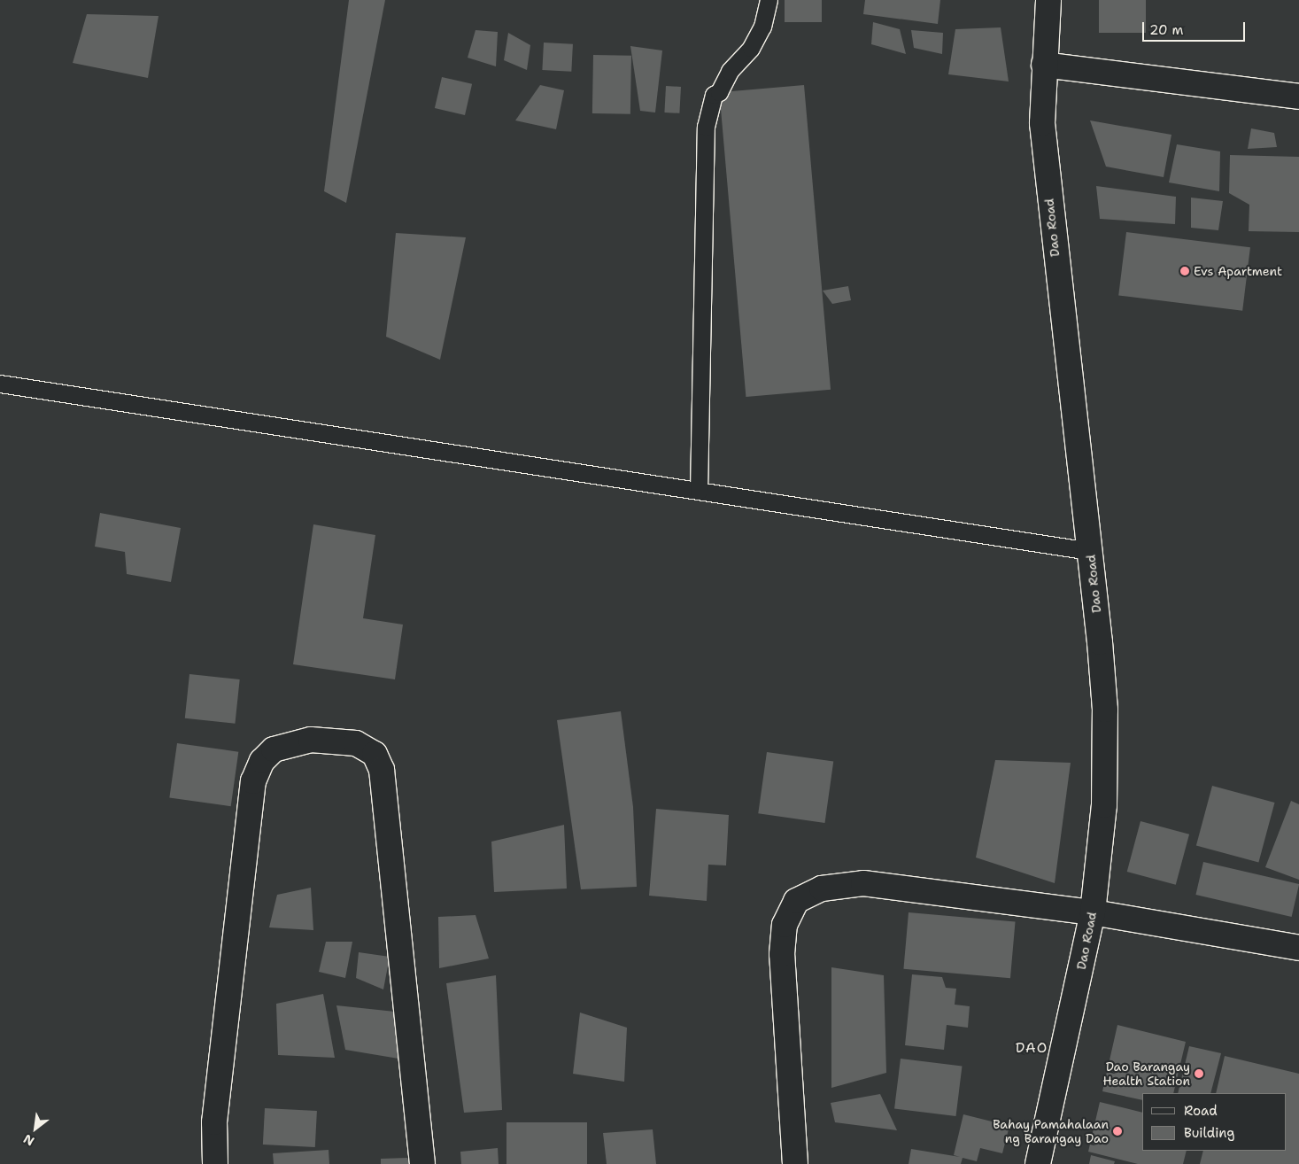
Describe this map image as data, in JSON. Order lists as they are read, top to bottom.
{
  "streets": {
    "street": ["Dao Road"]
  },
  "districts": ["DAO"],
  "places": ["Evs Apartment", "Dao Barangay Health Station", "Bahay Pamahalaan ng Barangay Dao"],
  "legend": ["Road", "Building"],
  "scale_bar": "20 m",
  "north": "bottom left"
}
